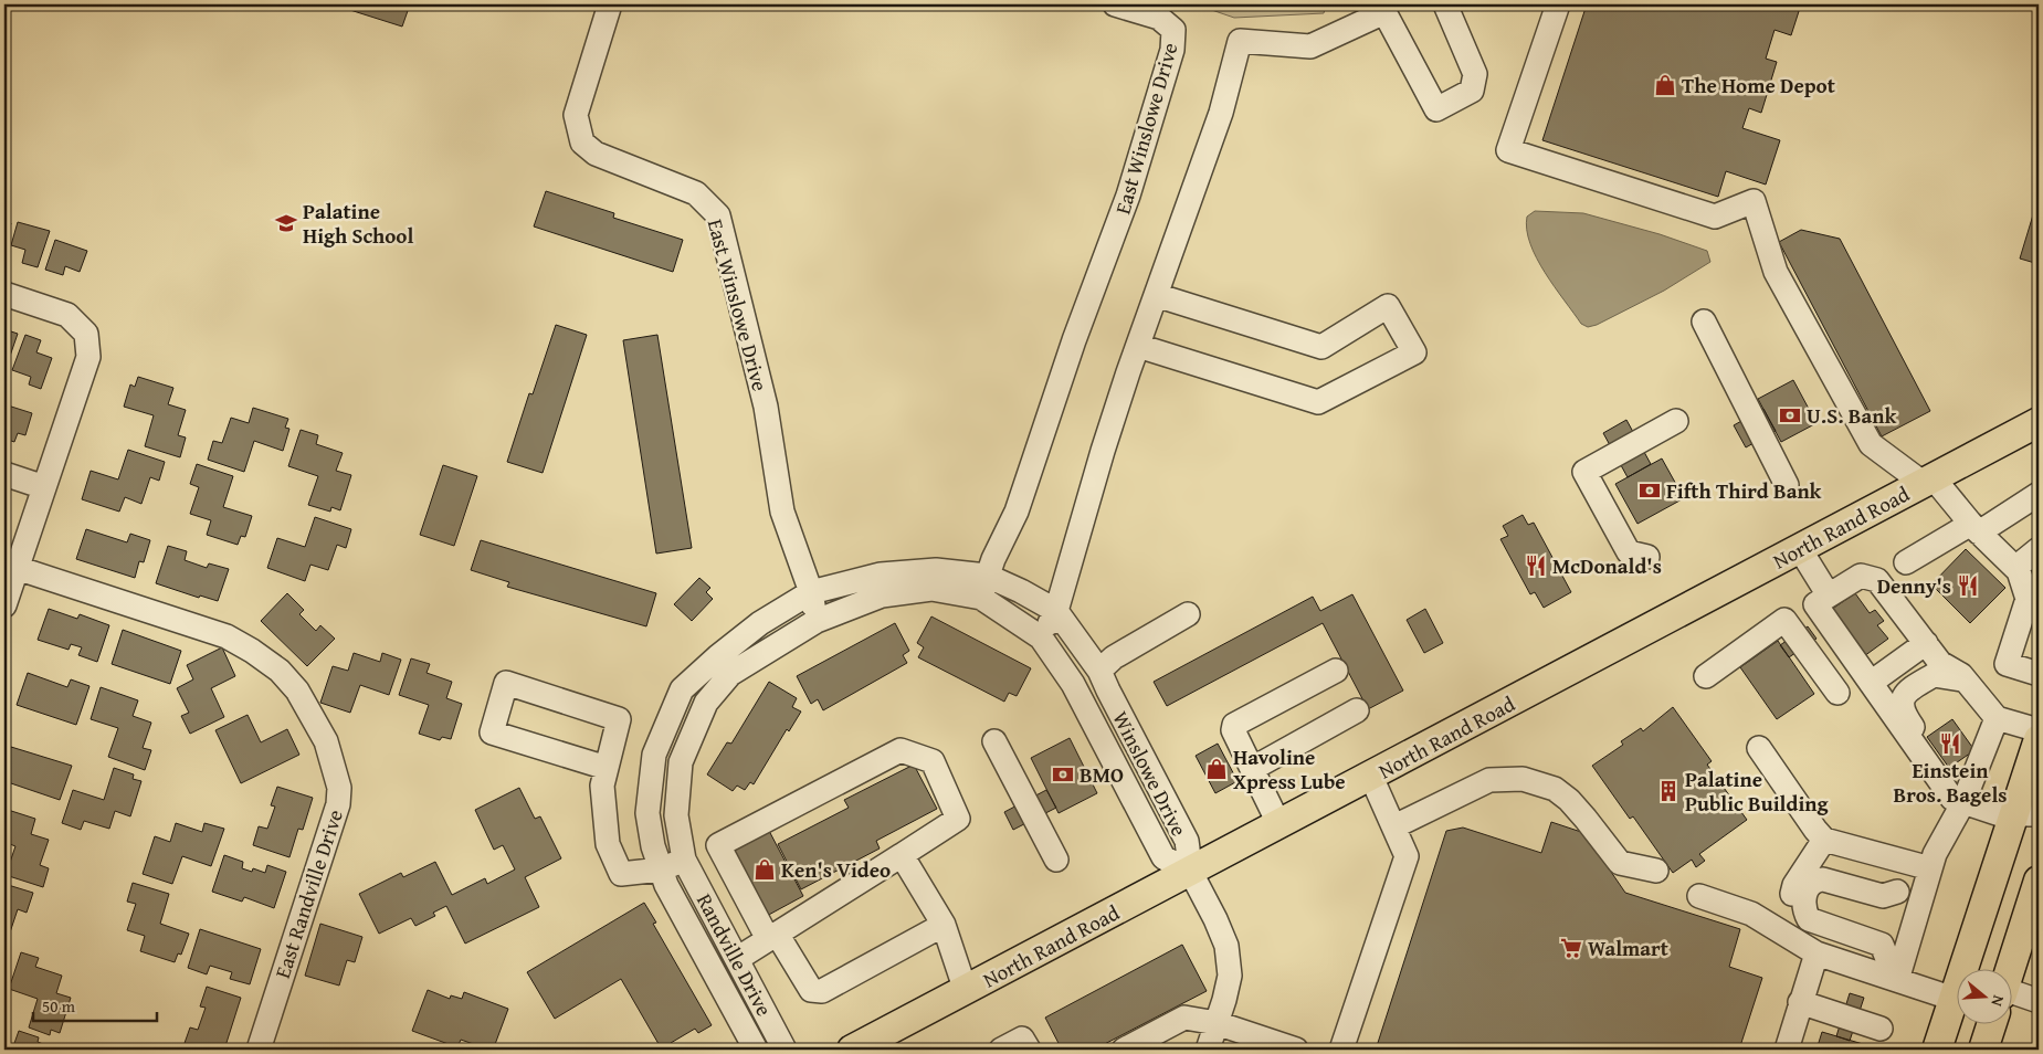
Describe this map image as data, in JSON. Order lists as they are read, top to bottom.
{
  "streets": {
    "main road": ["North Rand Road"],
    "street": [
      "East Winslowe Drive",
      "Winslowe Drive",
      "East Randville Drive",
      "Randville Drive"
    ]
  },
  "crossings": [
    ["East Winslowe Drive", "Winslowe Drive"],
    ["North Rand Road", "Winslowe Drive"],
    ["Winslowe Drive", "Randville Drive"]
  ],
  "places": {
    "shop": ["The Home Depot", "Havoline Xpress Lube", "Ken's Video"],
    "school or university": ["Palatine High School"],
    "bank": ["U.S. Bank", "Fifth Third Bank", "BMO"],
    "restaurant": ["McDonald's", "Denny's", "Einstein Bros. Bagels"],
    "building": ["Palatine Public Building"],
    "supermarket": ["Walmart"]
  },
  "scale_bar": "50 m",
  "north": "right"
}
